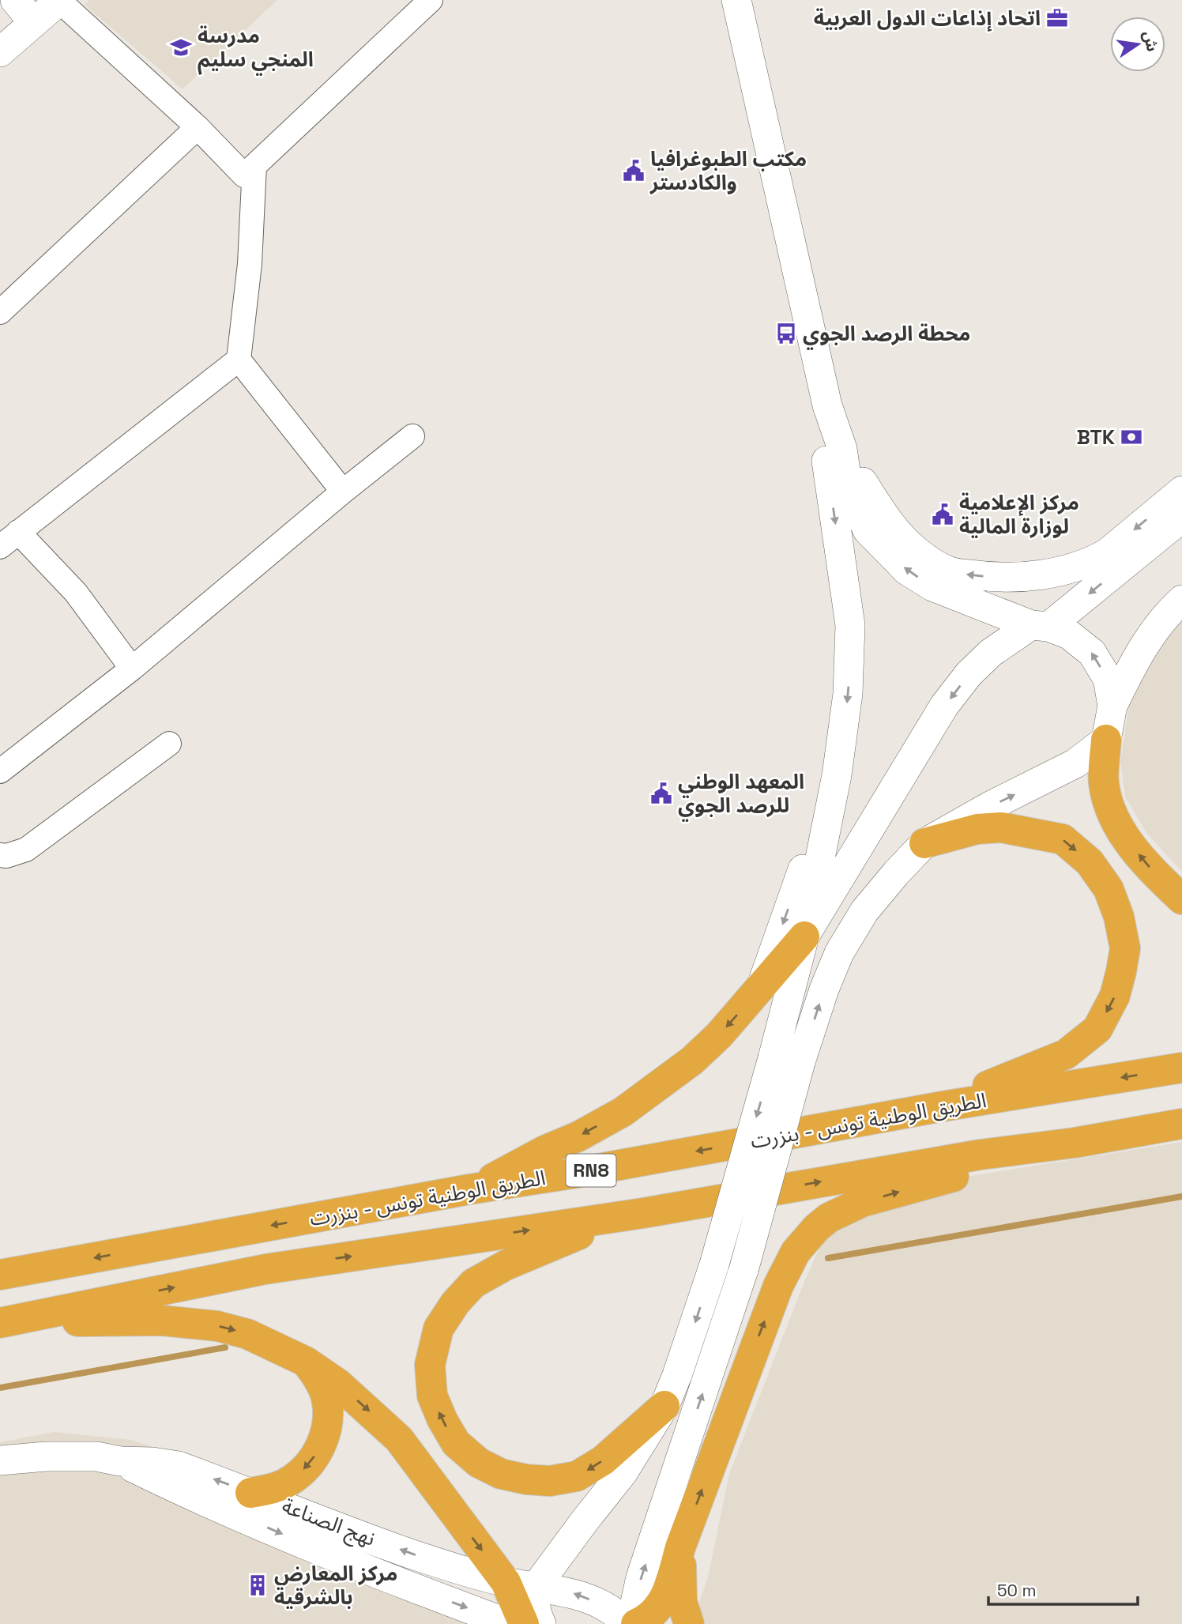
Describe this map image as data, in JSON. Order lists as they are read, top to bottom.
{
  "streets": {
    "highway": ["الطريق الوطنية تونس - بنزرت", "RN8"],
    "street": ["نهج الصناعة"]
  },
  "places": {
    "office": ["اتحاد إذاعات الدول العربية"],
    "school or university": ["مدرسة المنجي سليم"],
    "public building": ["مكتب الطبوغرافيا والكادستر", "مركز الإعلامية لوزارة المالية", "المعهد الوطني للرصد الجوي"],
    "bus stop": ["محطة الرصد الجوي"],
    "bank": ["BTK"],
    "building": ["مركز المعارض بالشرقية"]
  },
  "scale_bar": "50 m",
  "north": "right"
}
